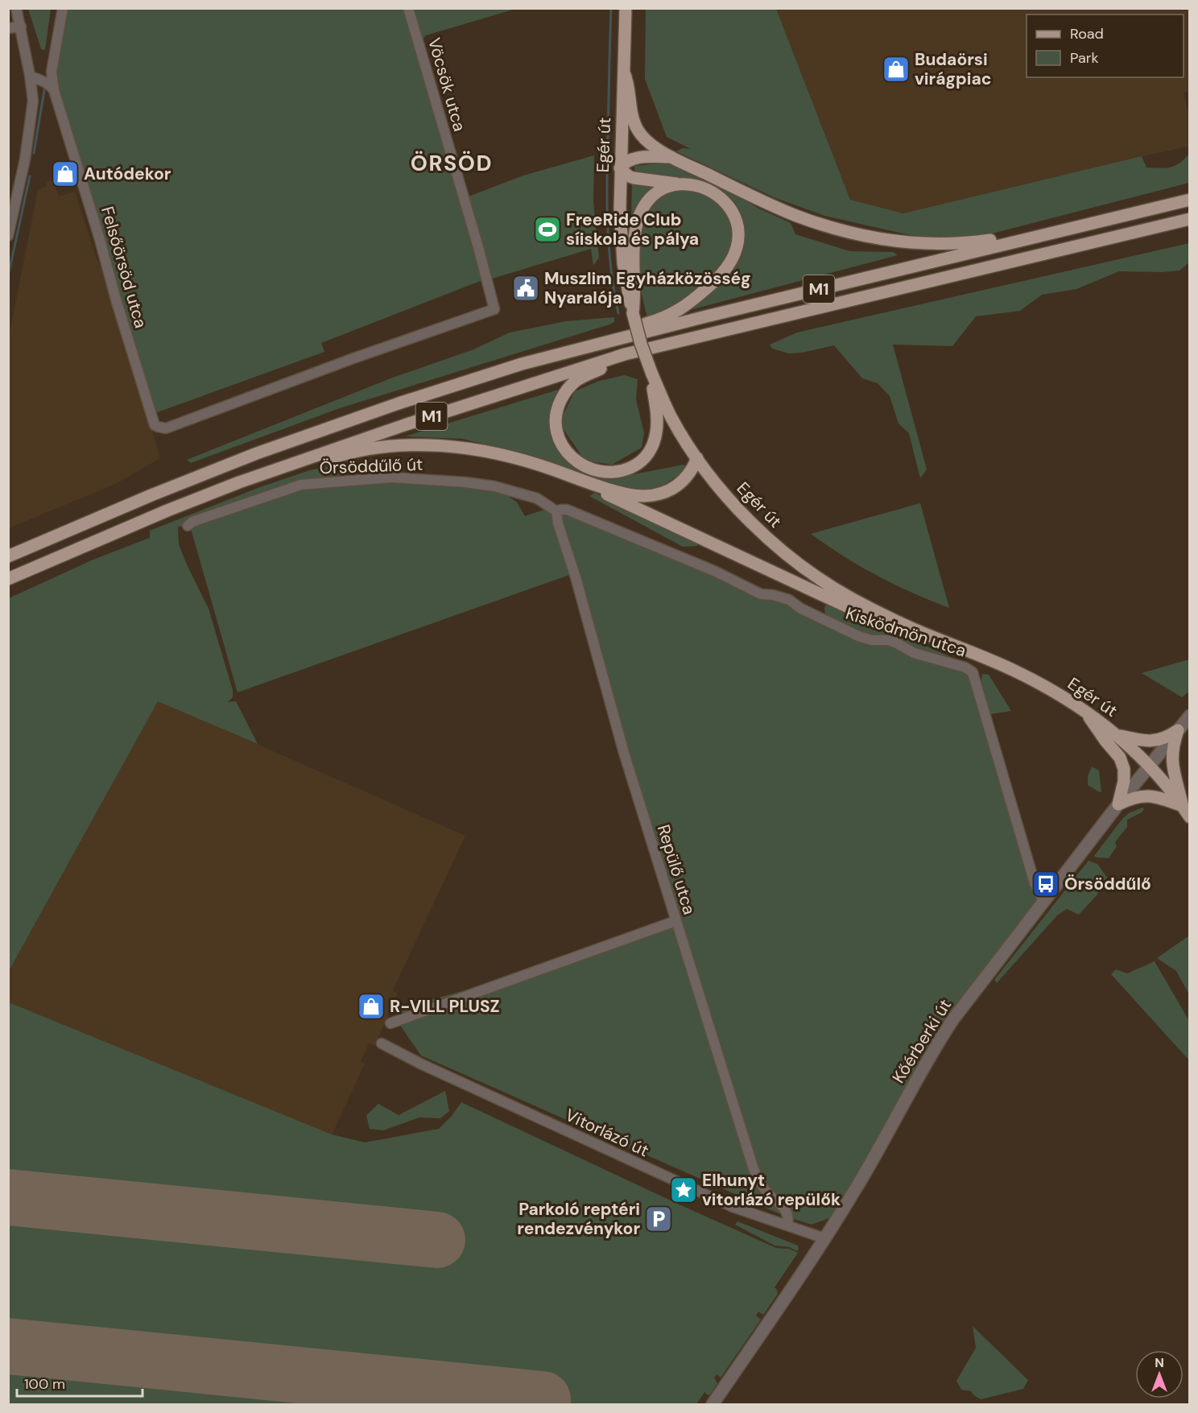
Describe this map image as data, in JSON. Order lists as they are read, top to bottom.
{
  "streets": {
    "main road": ["Egér út", "M1"],
    "street": [
      "Vöcsök utca",
      "Felsőörsöd utca",
      "Örsöddűlő út",
      "Kisködmön utca",
      "Repülő utca",
      "Kőérberki út",
      "Vitorlázó út"
    ]
  },
  "crossings": [
    ["Vöcsök utca", "Felsőörsöd utca"],
    ["Egér út", "Kőérberki út"],
    ["Örsöddűlő út", "Kisködmön utca"],
    ["Örsöddűlő út", "Repülő utca"],
    ["Kisködmön utca", "Repülő utca"],
    ["Kisködmön utca", "Kőérberki út"],
    ["Repülő utca", "Vitorlázó út"],
    ["Kőérberki út", "Vitorlázó út"]
  ],
  "districts": ["ÖRSÖD"],
  "places": {
    "shop": ["Budaörsi virágpiac", "Autódekor", "R-VILL PLUSZ"],
    "sports": ["FreeRide Club síiskola és pálya"],
    "public building": ["Muszlim Egyházközösség Nyaralója"],
    "bus stop": ["Örsöddűlő"],
    "place": ["Elhunyt vitorlázó repülők"],
    "parking": ["Parkoló reptéri rendezvénykor"]
  },
  "legend": ["Road", "Park"],
  "scale_bar": "100 m",
  "north": "top"
}
